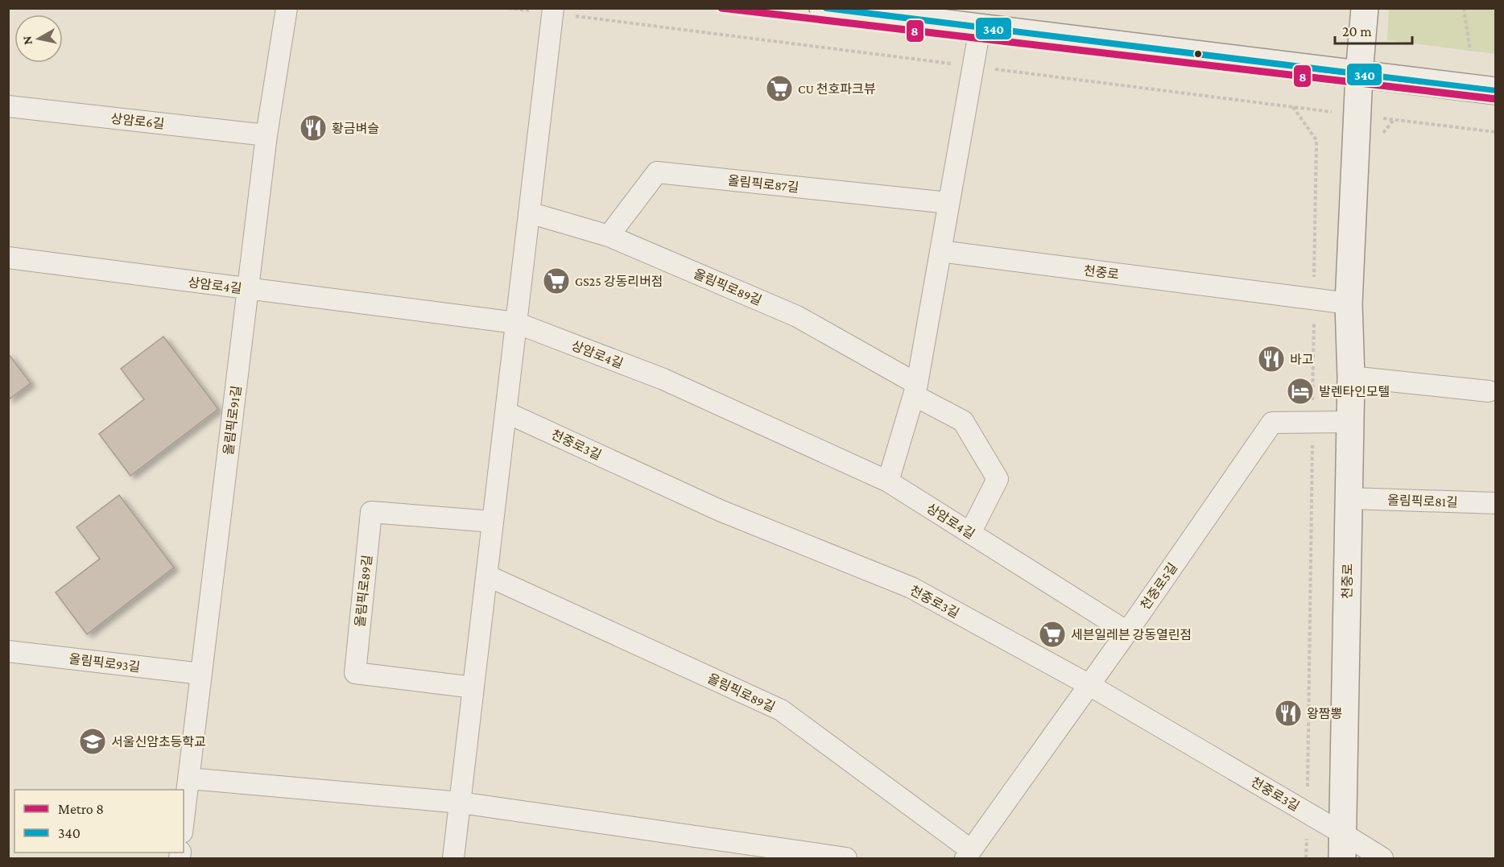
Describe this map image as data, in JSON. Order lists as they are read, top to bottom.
{
  "streets": {
    "street": [
      "상암로6길",
      "올림픽로87길",
      "천중로",
      "상암로4길",
      "올림픽로89길",
      "올림픽로91길",
      "천중로3길",
      "올림픽로81길",
      "천중로5길",
      "올림픽로93길"
    ]
  },
  "crossings": [
    ["상암로6길", "올림픽로91길"],
    ["올림픽로87길", "올림픽로89길"],
    ["천중로", "천중로3길"],
    ["천중로", "올림픽로81길"],
    ["천중로", "천중로5길"],
    ["상암로4길", "올림픽로91길"],
    ["상암로4길", "천중로5길"],
    ["올림픽로89길", "천중로5길"],
    ["올림픽로91길", "올림픽로93길"],
    ["천중로3길", "천중로5길"]
  ],
  "places": {
    "supermarket": ["CU 천호파크뷰", "GS25 강동리버점", "세븐일레븐 강동열린점"],
    "restaurant": ["황금벼슬", "바고", "왕짬뽕"],
    "hotel": ["발렌타인모텔"],
    "school or university": ["서울신암초등학교"]
  },
  "lines": ["metro line 8", "transit line 340"],
  "legend": ["Metro 8", "340"],
  "scale_bar": "20 m",
  "north": "left"
}
